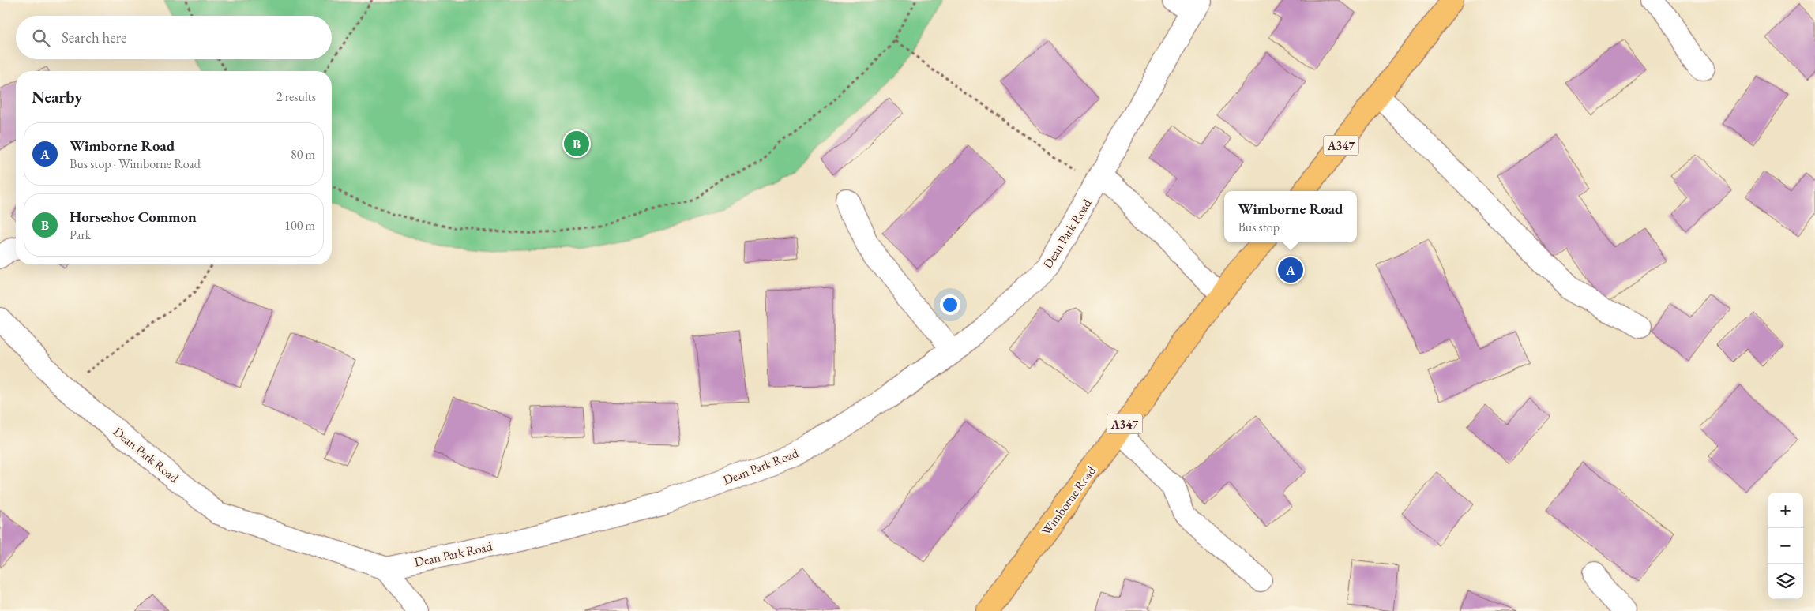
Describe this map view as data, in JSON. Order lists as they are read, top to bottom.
{
  "streets": {
    "main road": ["A347", "Wimborne Road"],
    "street": ["Dean Park Road"]
  },
  "page": {
    "search": "Search here",
    "heading": ["Nearby", "2 results"],
    "list": [
      {
        "mark": "A",
        "name": "Wimborne Road",
        "note": "Bus stop · Wimborne Road",
        "value": "80 m"
      },
      {
        "mark": "B",
        "name": "Horseshoe Common",
        "note": "Park",
        "value": "100 m"
      }
    ],
    "pins": ["B", "A"],
    "popup": ["Wimborne Road", "Bus stop"],
    "map_buttons": ["+", "−"]
  }
}
